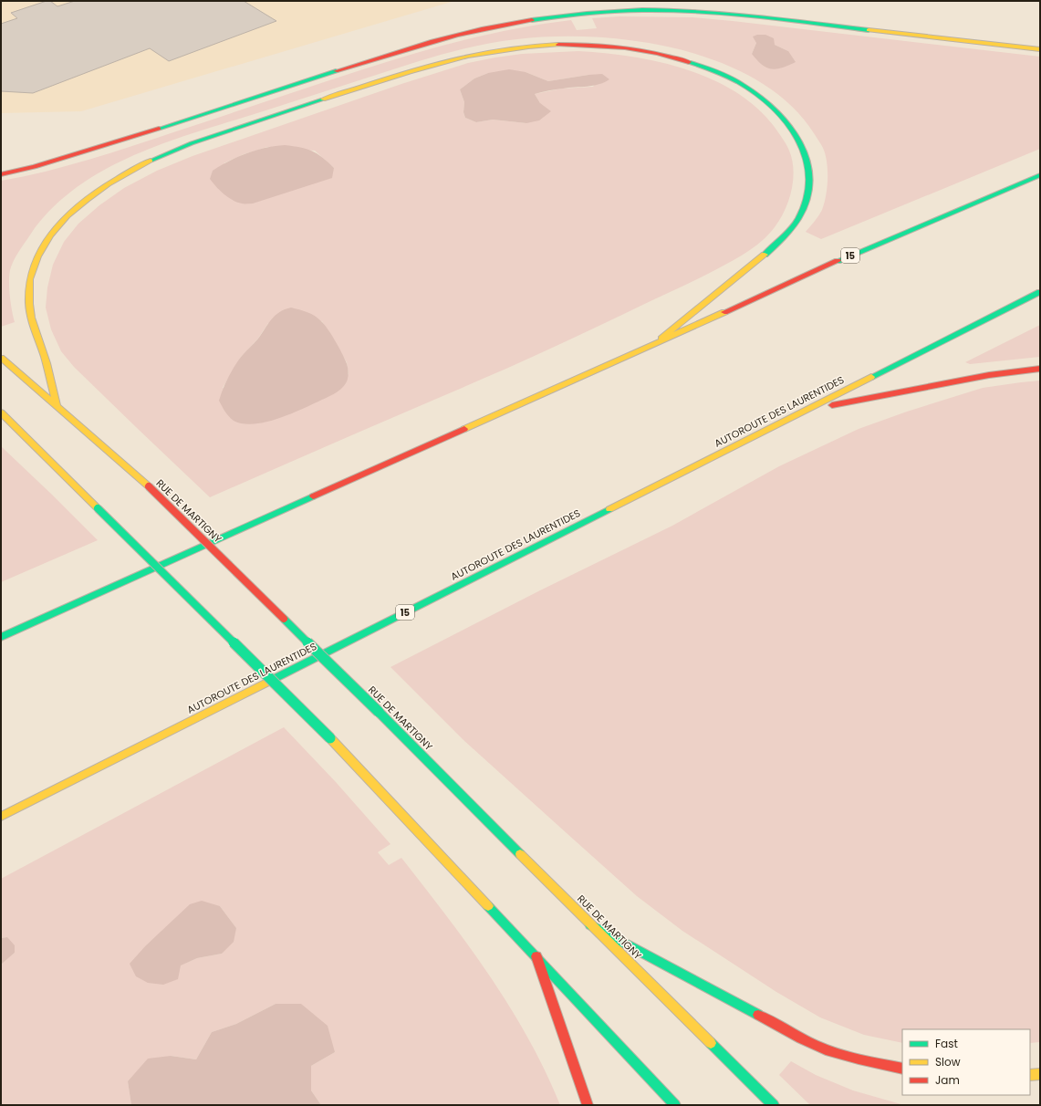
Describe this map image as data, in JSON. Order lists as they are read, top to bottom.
{
  "streets": {
    "main road": ["15", "AUTOROUTE DES LAURENTIDES", "RUE DE MARTIGNY"]
  },
  "legend": ["Fast", "Slow", "Jam"]
}
